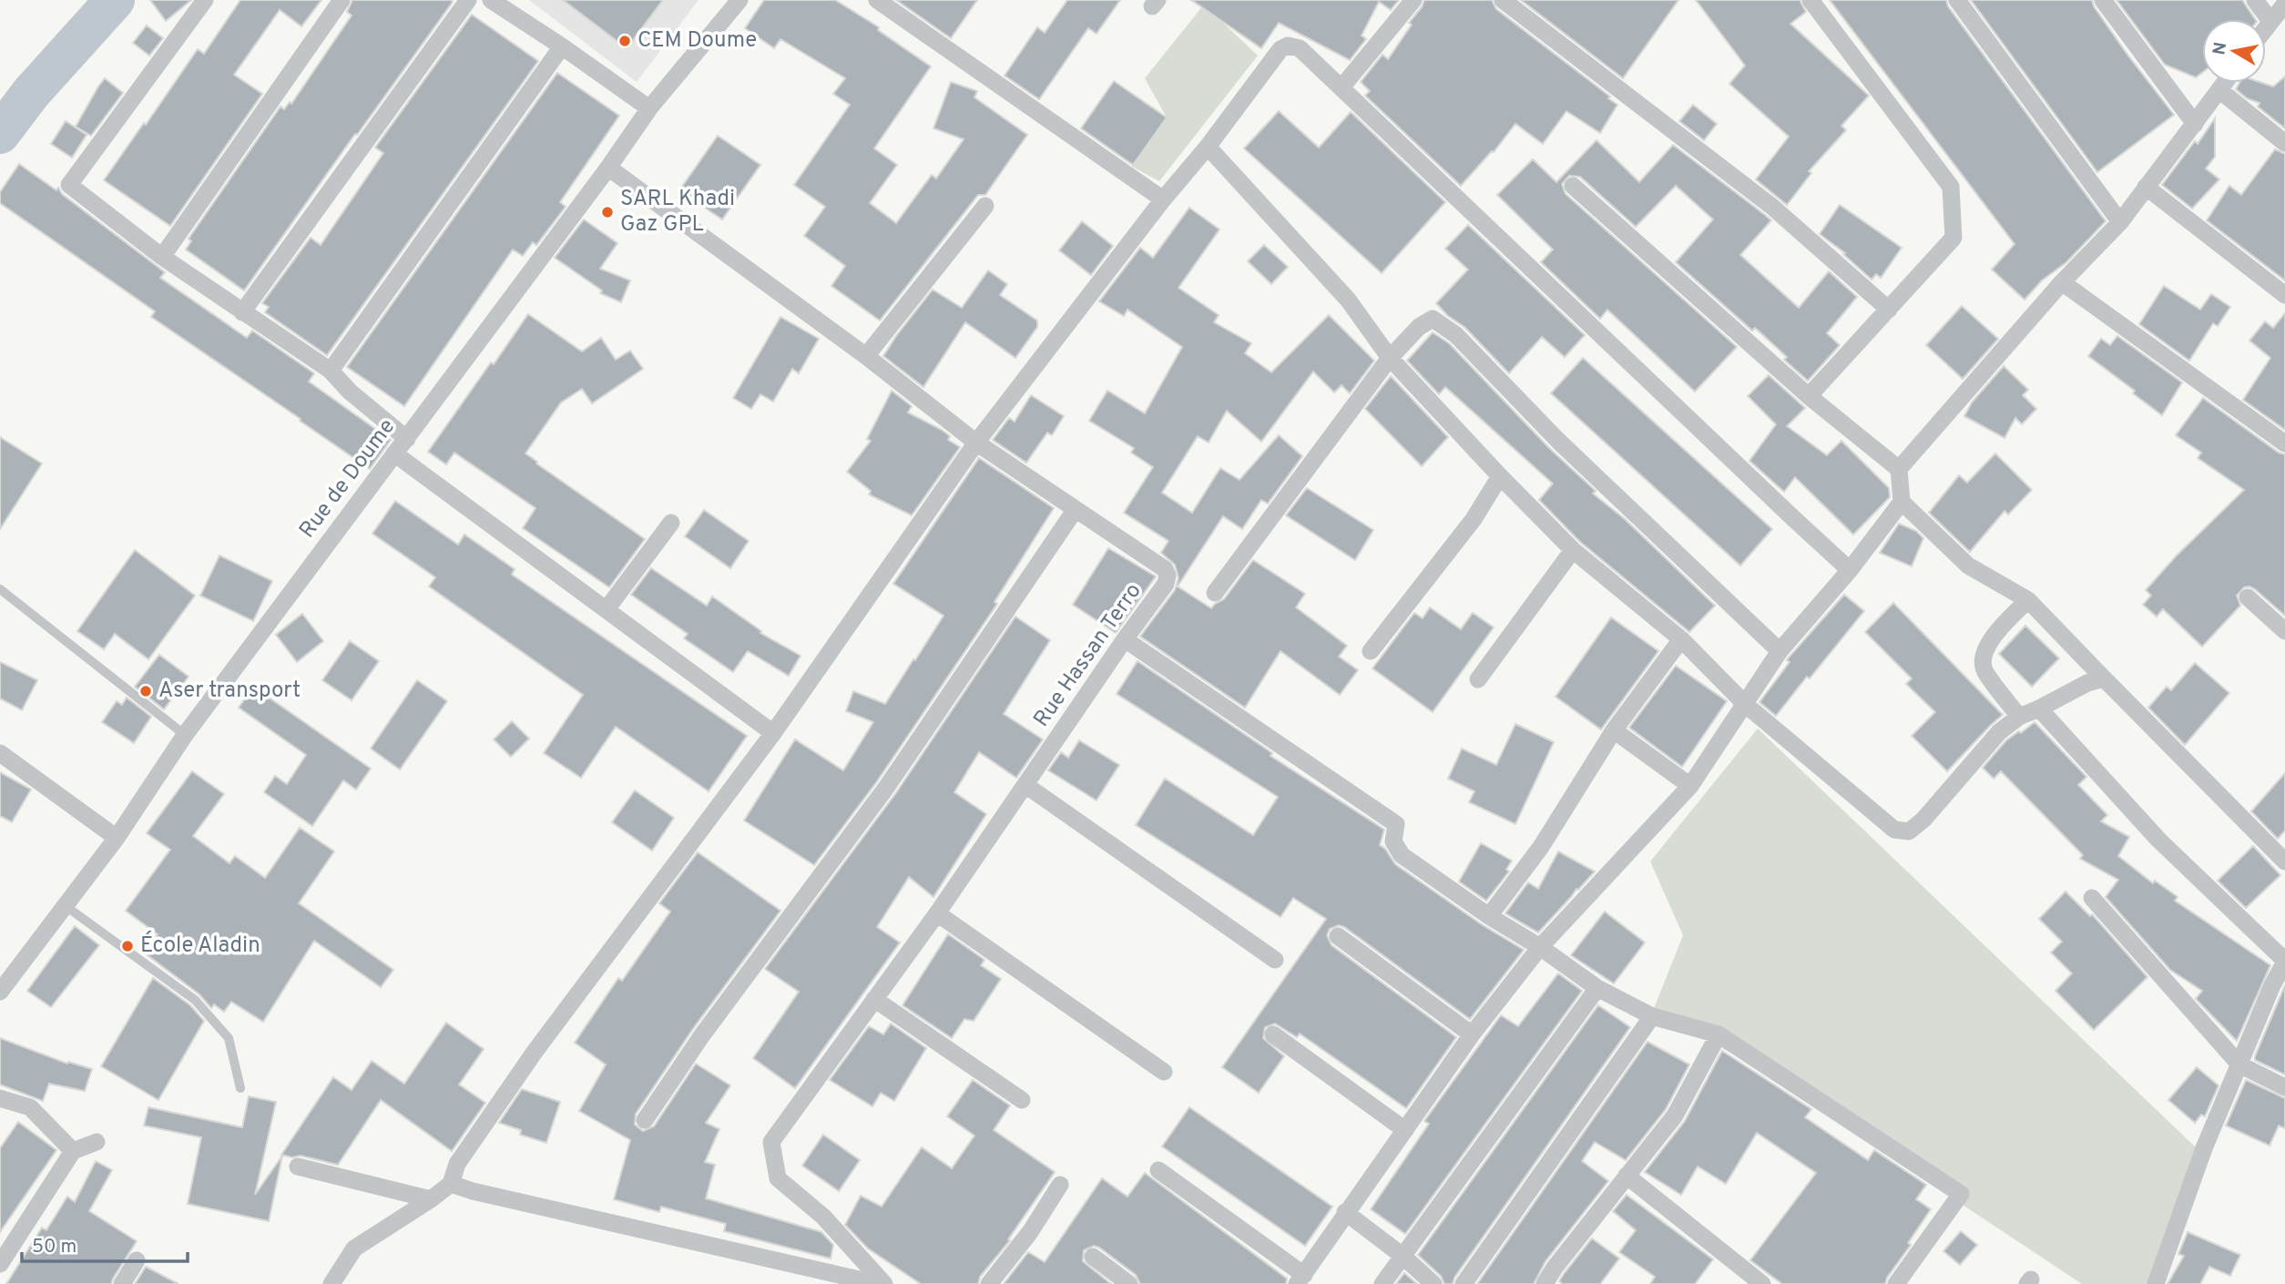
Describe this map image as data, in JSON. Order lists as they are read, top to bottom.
{
  "streets": {
    "street": ["Rue de Doume", "Rue Hassan Terro"]
  },
  "crossings": [
    ["Rue de Doume", "Rue Hassan Terro"]
  ],
  "places": [
    "CEM Doume",
    "SARL Khadi Gaz GPL",
    "Aser transport",
    "École Aladin"
  ],
  "scale_bar": "50 m",
  "north": "left"
}
